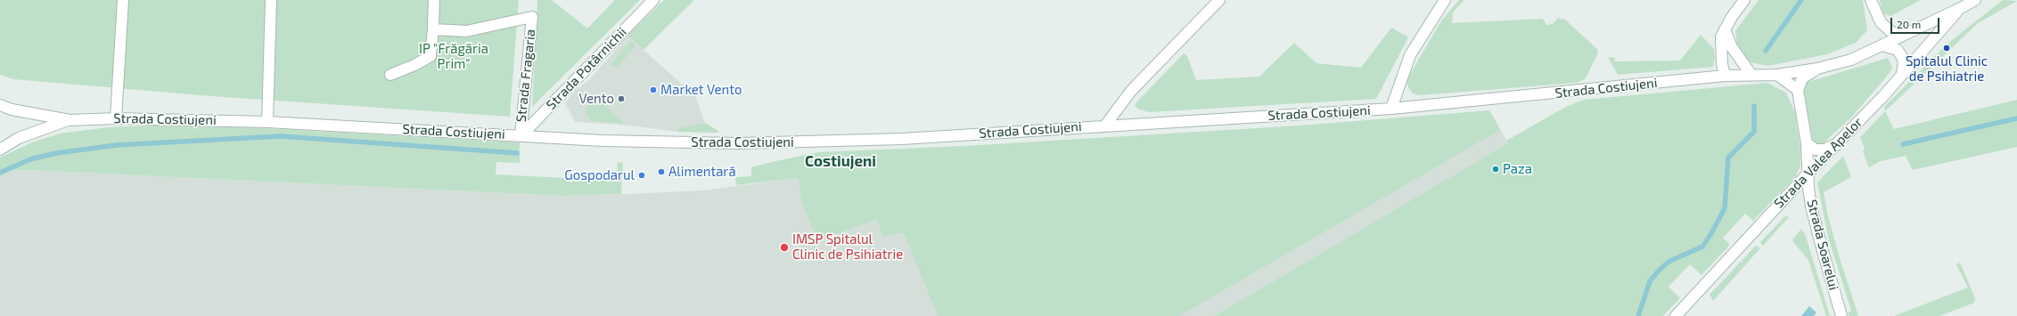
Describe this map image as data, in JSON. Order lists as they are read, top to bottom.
{
  "streets": {
    "street": [
      "Strada Potârnichii",
      "Strada Fragaria",
      "Strada Costiujeni",
      "Strada Valea Apelor",
      "Strada Soarelui"
    ]
  },
  "crossings": [
    ["Strada Potârnichii", "Strada Fragaria"],
    ["Strada Potârnichii", "Strada Costiujeni"],
    ["Strada Fragaria", "Strada Costiujeni"],
    ["Strada Costiujeni", "Strada Valea Apelor"],
    ["Strada Valea Apelor", "Strada Soarelui"]
  ],
  "districts": ["Costiujeni"],
  "parks": ["IP \"Frăgăria Prim\""],
  "places": [
    "Spitalul Clinic de Psihiatrie",
    "Market Vento",
    "Vento",
    "Paza",
    "Alimentară",
    "Gospodarul",
    "IMSP Spitalul Clinic de Psihiatrie"
  ],
  "scale_bar": "20 m"
}
